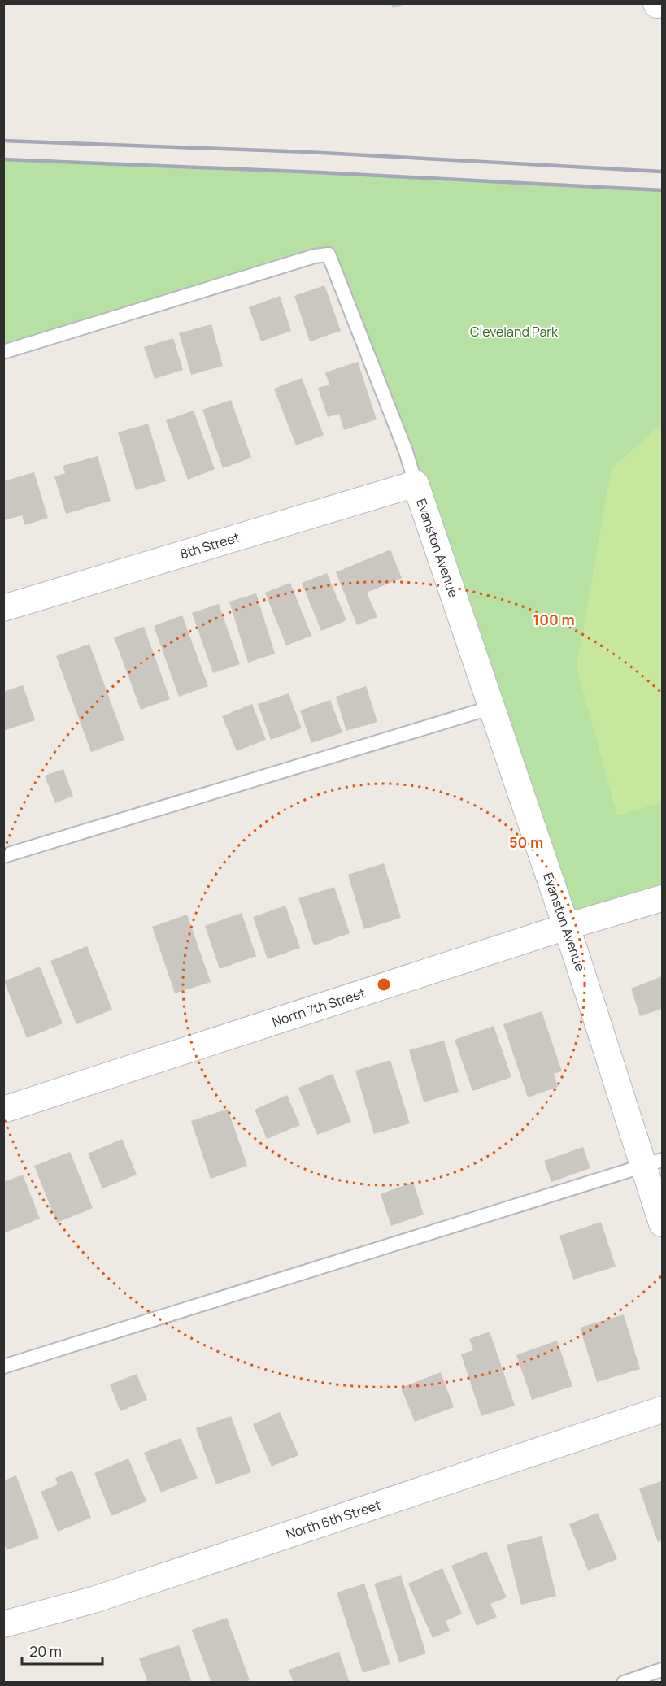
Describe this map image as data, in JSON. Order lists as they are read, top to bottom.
{
  "streets": {
    "street": [
      "8th Street",
      "Evanston Avenue",
      "North 7th Street",
      "North 6th Street"
    ]
  },
  "crossings": [
    ["8th Street", "Evanston Avenue"],
    ["Evanston Avenue", "North 7th Street"]
  ],
  "parks": ["Cleveland Park"],
  "scale_bar": "20 m",
  "rings": ["100 m", "50 m"]
}
